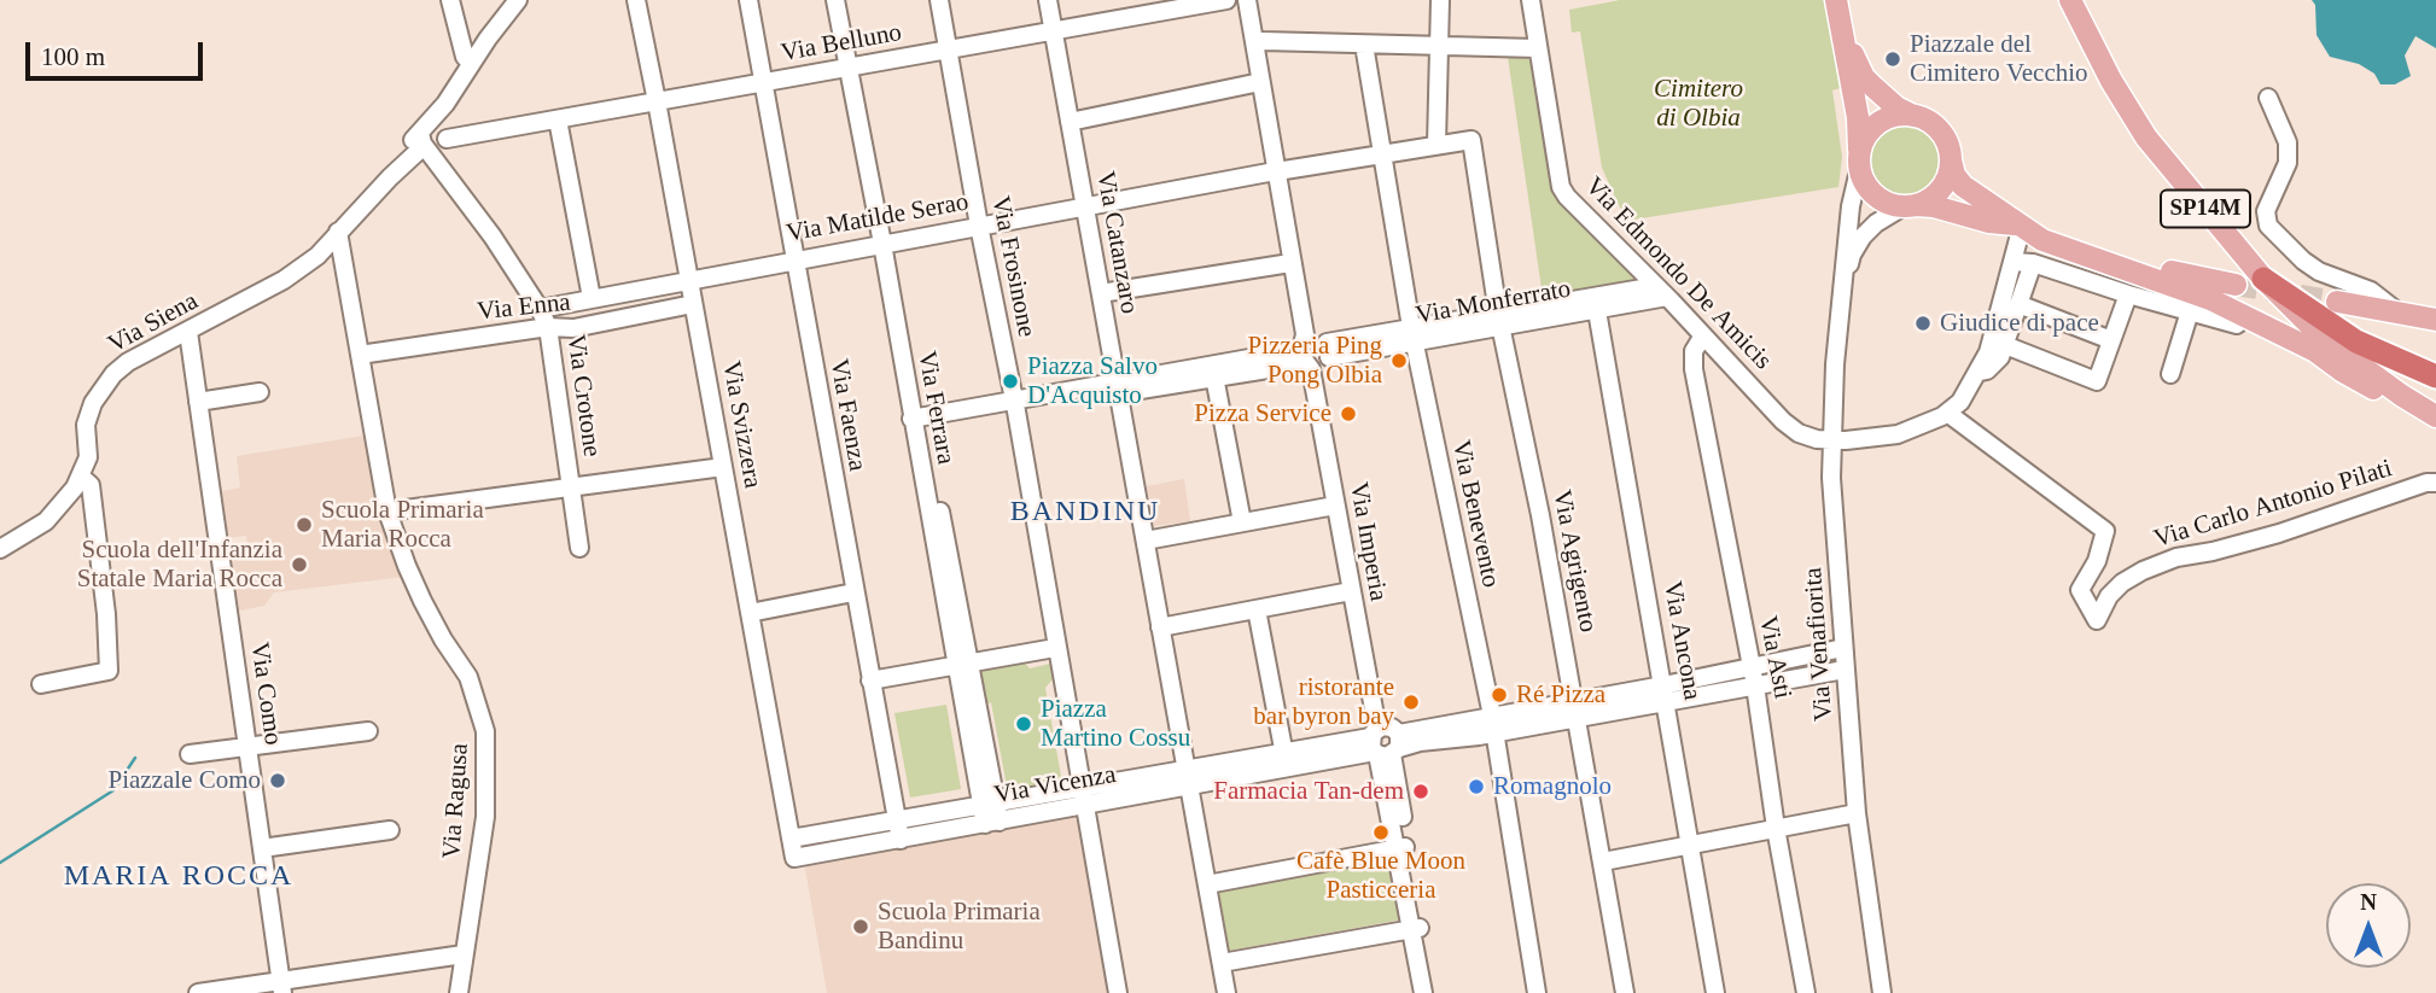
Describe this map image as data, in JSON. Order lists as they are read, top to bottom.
{
  "streets": {
    "main road": ["SP14M"],
    "street": [
      "Via Belluno",
      "Via Matilde Serao",
      "Via Catanzaro",
      "Via Frosinone",
      "Via Edmondo De Amicis",
      "Via Monferrato",
      "Via Enna",
      "Via Siena",
      "Via Crotone",
      "Via Ferrara",
      "Via Faenza",
      "Via Svizzera",
      "Via Carlo Antonio Pilati",
      "Via Benevento",
      "Via Imperia",
      "Via Agrigento",
      "Via Ancona",
      "Via Venafiorita",
      "Via Asti",
      "Via Como",
      "Via Vicenza",
      "Via Ragusa"
    ]
  },
  "crossings": [
    ["Via Belluno", "Via Catanzaro"],
    ["Via Belluno", "Via Frosinone"],
    ["Via Belluno", "Via Siena"],
    ["Via Belluno", "Via Crotone"],
    ["Via Belluno", "Via Ferrara"],
    ["Via Belluno", "Via Faenza"],
    ["Via Belluno", "Via Svizzera"],
    ["Via Matilde Serao", "Via Catanzaro"],
    ["Via Matilde Serao", "Via Frosinone"],
    ["Via Matilde Serao", "Via Enna"],
    ["Via Matilde Serao", "Via Ferrara"],
    ["Via Matilde Serao", "Via Faenza"],
    ["Via Matilde Serao", "Via Svizzera"],
    ["Via Matilde Serao", "Via Benevento"],
    ["Via Matilde Serao", "Via Imperia"],
    ["Via Matilde Serao", "Via Agrigento"],
    ["Via Catanzaro", "Via Monferrato"],
    ["Via Catanzaro", "Via Vicenza"],
    ["Via Frosinone", "Via Monferrato"],
    ["Via Frosinone", "Via Vicenza"],
    ["Via Edmondo De Amicis", "Via Monferrato"],
    ["Via Edmondo De Amicis", "Via Venafiorita"],
    ["Via Edmondo De Amicis", "Via Asti"],
    ["Via Monferrato", "Via Ferrara"],
    ["Via Monferrato", "Via Benevento"],
    ["Via Monferrato", "Via Imperia"],
    ["Via Monferrato", "Via Agrigento"],
    ["Via Monferrato", "Via Ancona"],
    ["Via Enna", "Via Crotone"],
    ["Via Enna", "Via Svizzera"],
    ["Via Enna", "Via Ragusa"],
    ["Via Siena", "Via Crotone"],
    ["Via Siena", "Via Como"],
    ["Via Siena", "Via Ragusa"],
    ["Via Ferrara", "Via Vicenza"],
    ["Via Faenza", "Via Vicenza"],
    ["Via Svizzera", "Via Vicenza"],
    ["Via Benevento", "Via Vicenza"],
    ["Via Imperia", "Via Vicenza"],
    ["Via Agrigento", "Via Vicenza"],
    ["Via Ancona", "Via Vicenza"],
    ["Via Venafiorita", "Via Vicenza"],
    ["Via Asti", "Via Vicenza"]
  ],
  "districts": ["BANDINU", "MARIA ROCCA"],
  "parks": ["Cimitero di Olbia"],
  "places": [
    "Piazzale del Cimitero Vecchio",
    "Giudice di pace",
    "Pizzeria Ping Pong Olbia",
    "Piazza Salvo D'Acquisto",
    "Pizza Service",
    "Scuola Primaria Maria Rocca",
    "Scuola dell'Infanzia Statale Maria Rocca",
    "Ré Pizza",
    "ristorante bar byron bay",
    "Piazza Martino Cossu",
    "Piazzale Como",
    "Romagnolo",
    "Farmacia Tan-dem",
    "Cafè Blue Moon Pasticceria",
    "Scuola Primaria Bandinu"
  ],
  "scale_bar": "100 m",
  "north": "top"
}
